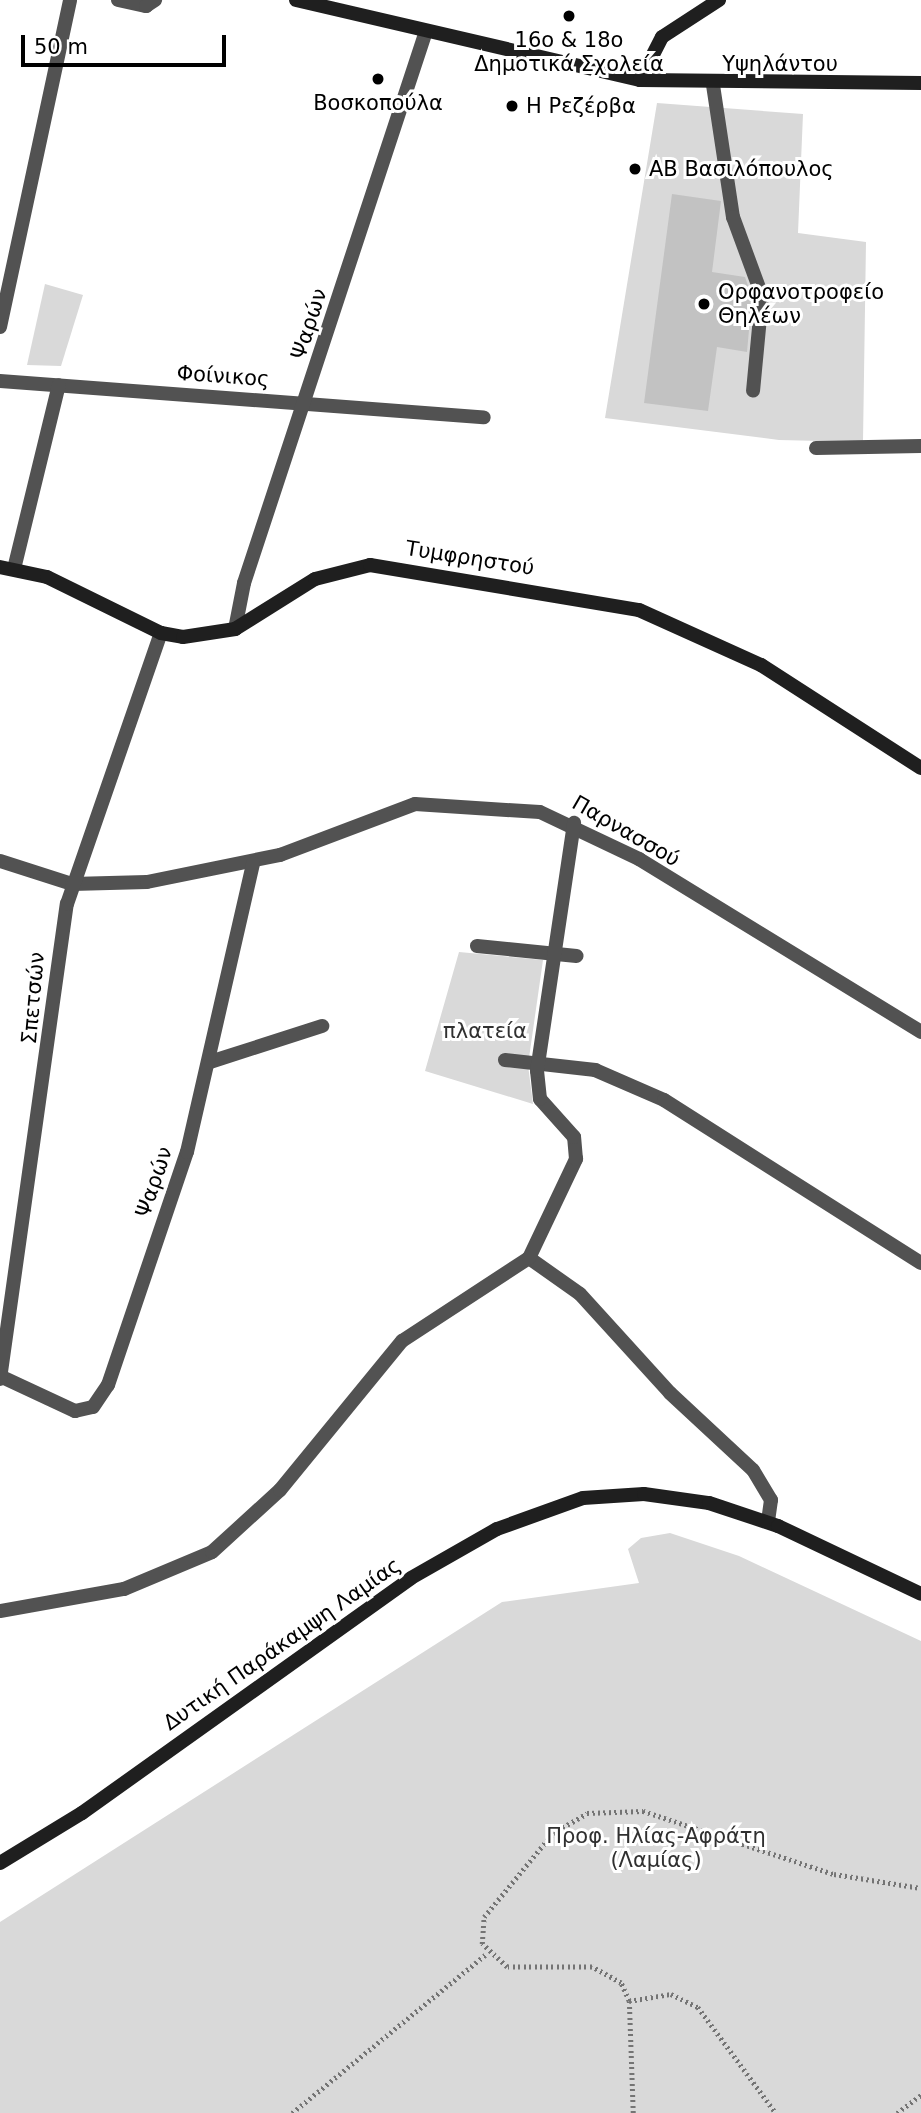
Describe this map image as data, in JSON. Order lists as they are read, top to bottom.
{
  "streets": {
    "main road": ["Υψηλάντου", "Τυμφρηστού", "Δυτική Παράκαμψη Λαμίας"],
    "street": [
      "Ψαρών",
      "Φοίνικος",
      "Παρνασσού",
      "Σπετσών"
    ]
  },
  "crossings": [
    ["Υψηλάντου", "Ψαρών"],
    ["Ψαρών", "Φοίνικος"],
    ["Ψαρών", "Τυμφρηστού"],
    ["Ψαρών", "Παρνασσού"],
    ["Ψαρών", "Σπετσών"],
    ["Τυμφρηστού", "Σπετσών"],
    ["Παρνασσού", "Σπετσών"]
  ],
  "parks": ["πλατεία", "Προφ. Ηλίας-Αφράτη (Λαμίας)"],
  "places": [
    "16ο & 18ο Δημοτικά Σχολεία",
    "Βοσκοπούλα",
    "Η Ρεζέρβα",
    "ΑΒ Βασιλόπουλος",
    "Ορφανοτροφείο Θηλέων"
  ],
  "scale_bar": "50 m"
}
